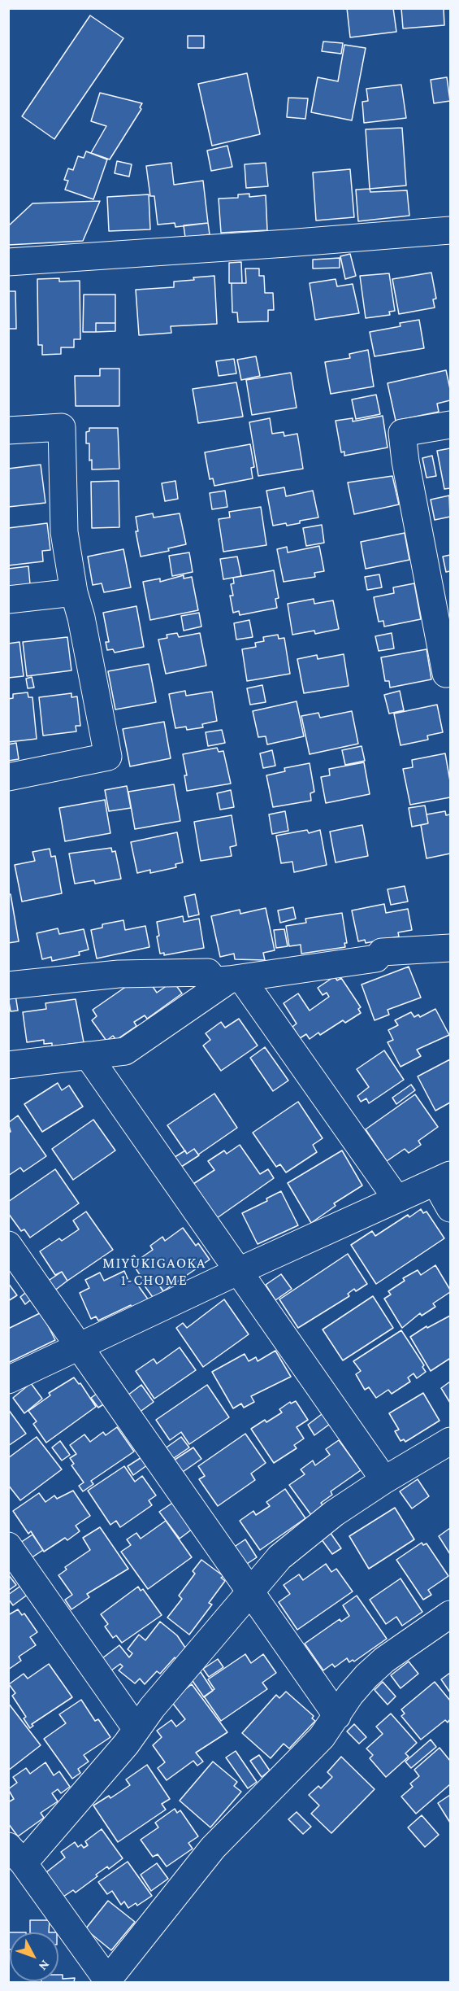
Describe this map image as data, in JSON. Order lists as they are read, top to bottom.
{
  "districts": ["MIYUKIGAOKA 1-CHOME"],
  "north": "bottom right"
}
